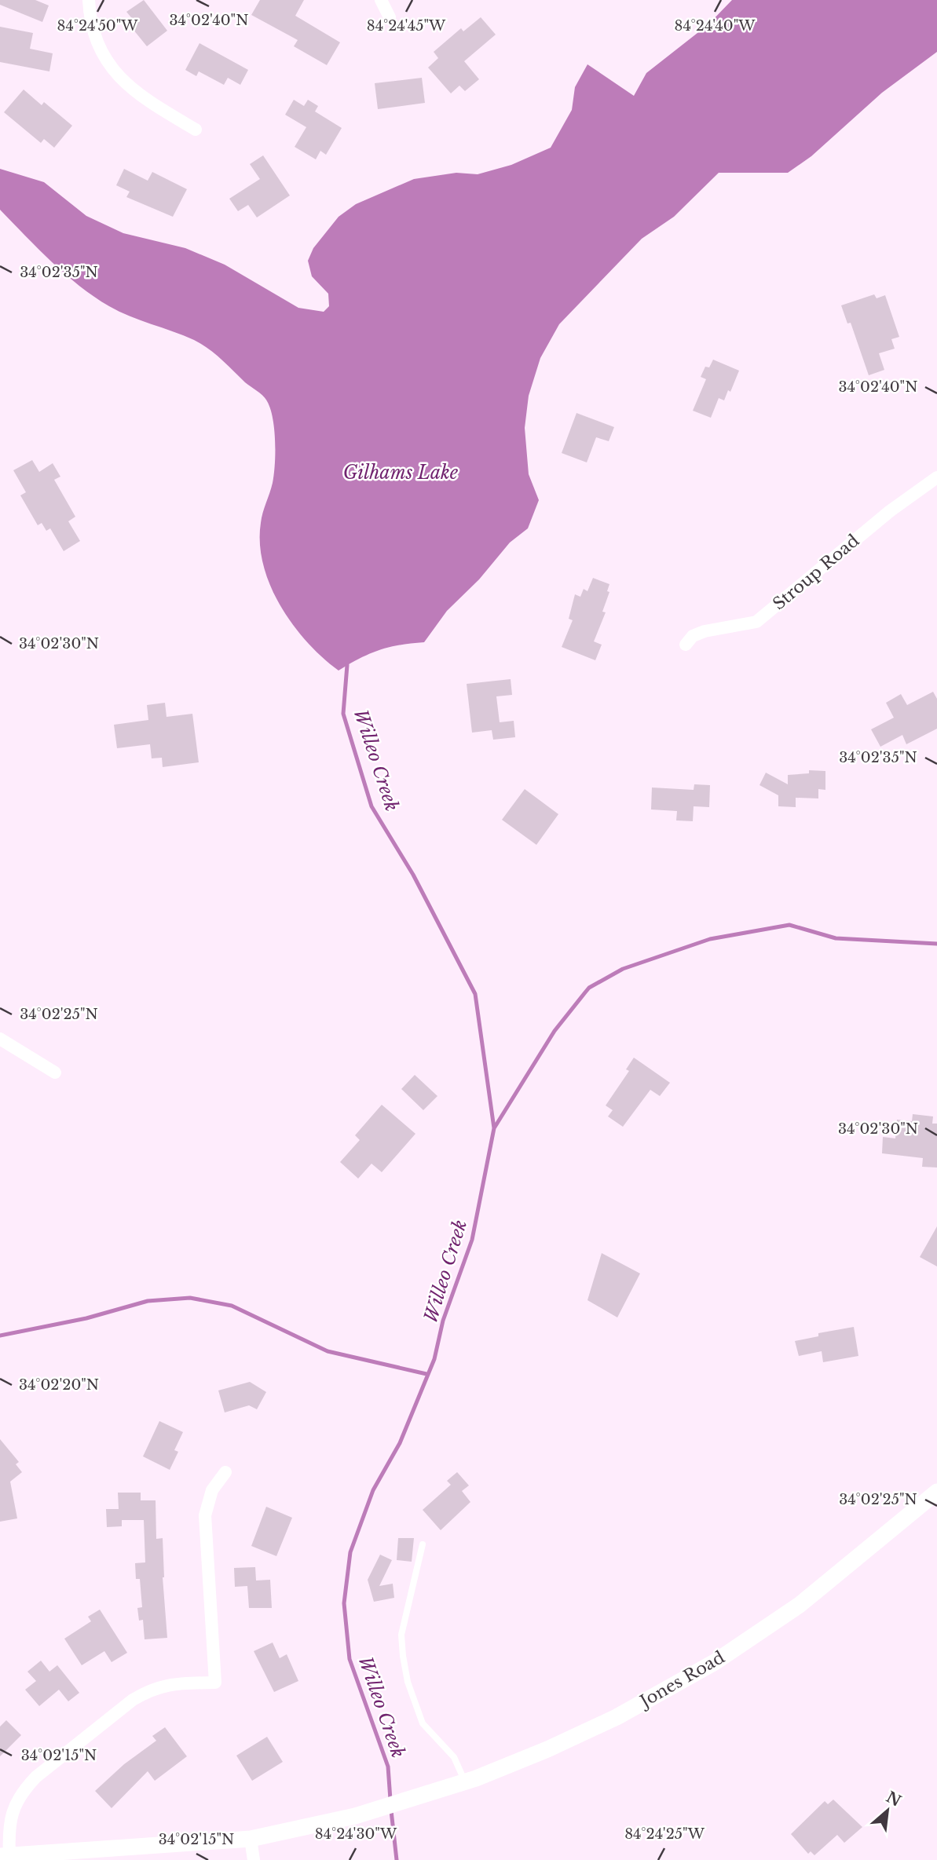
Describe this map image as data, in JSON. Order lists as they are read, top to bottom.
{
  "streets": {
    "street": ["Stroup Road", "Jones Road"]
  },
  "water": ["Gilhams Lake", "Willeo Creek"],
  "north": "top right",
  "coordinates": [
    "34°02'40\"N",
    "84°24'50\"W",
    "84°24'45\"W",
    "84°24'40\"W",
    "34°02'35\"N",
    "34°02'30\"N",
    "34°02'25\"N",
    "34°02'20\"N",
    "34°02'15\"N",
    "84°24'30\"W",
    "84°24'25\"W"
  ]
}
